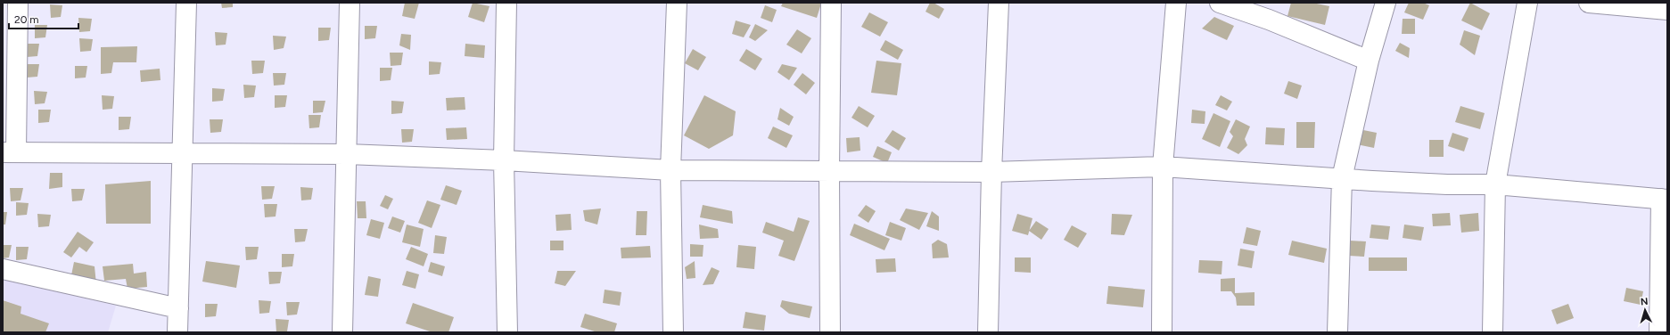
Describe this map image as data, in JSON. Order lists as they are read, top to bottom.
{
  "scale_bar": "20 m",
  "north": "top"
}
